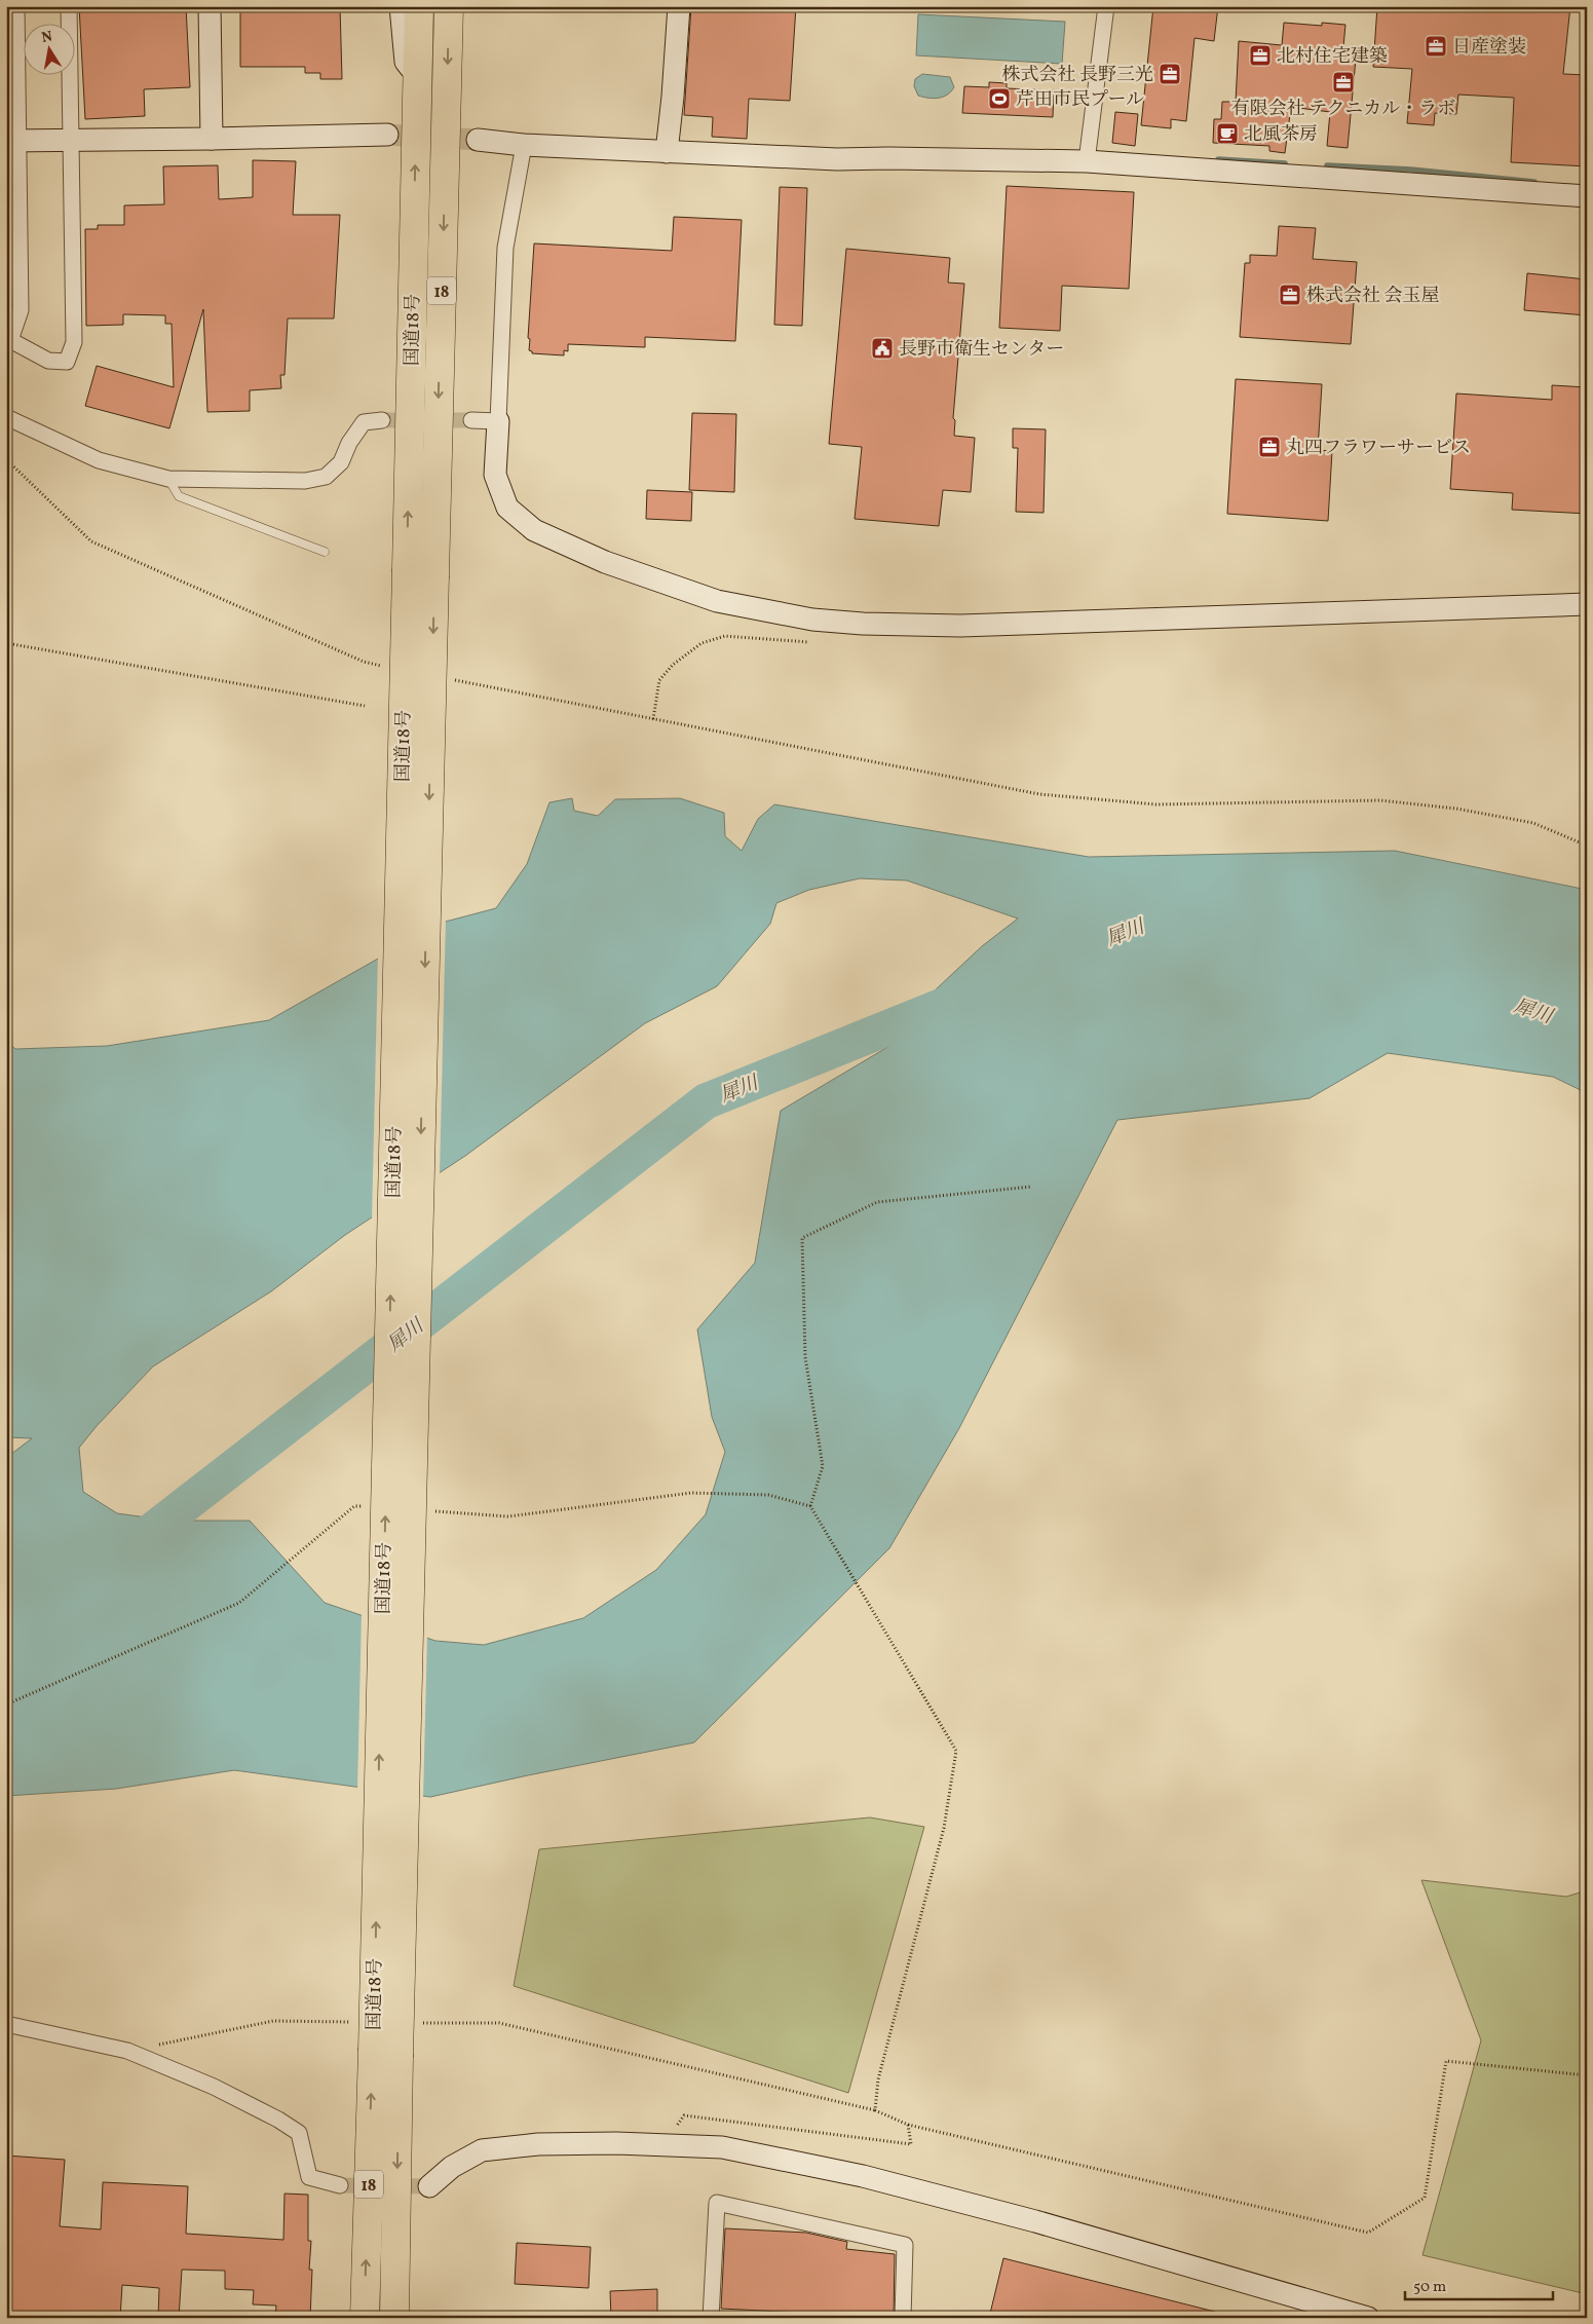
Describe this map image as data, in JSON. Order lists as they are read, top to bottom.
{
  "streets": {
    "highway": ["18", "国道18号"]
  },
  "water": ["犀川"],
  "places": {
    "office": [
      "日産塗装",
      "北村住宅建築",
      "株式会社 長野三光",
      "有限会社 テクニカル・ラボ",
      "株式会社 会玉屋",
      "丸四フラワーサービス"
    ],
    "sports": ["芹田市民プール"],
    "cafe": ["北風茶房"],
    "public building": ["長野市衛生センター"]
  },
  "scale_bar": "50 m",
  "north": "top"
}
